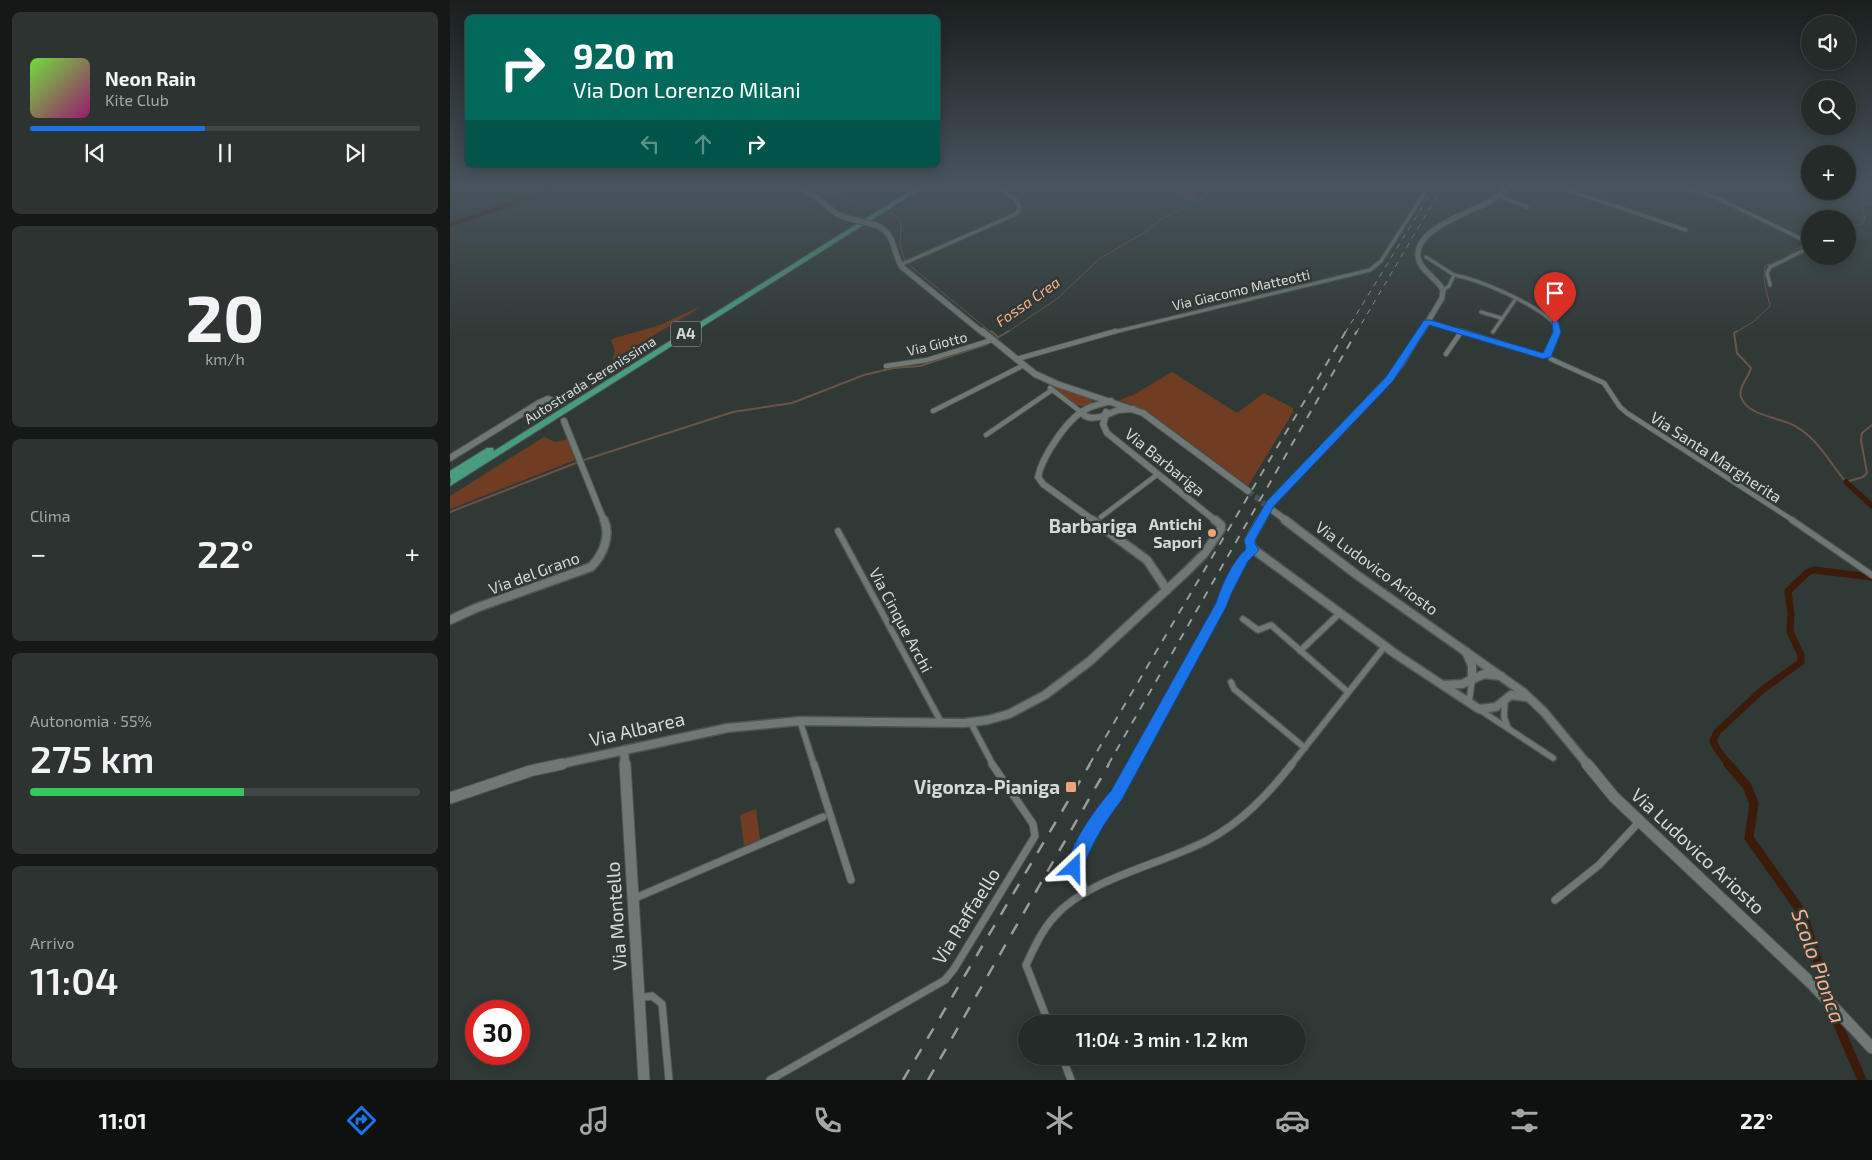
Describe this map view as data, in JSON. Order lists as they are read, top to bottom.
{
  "streets": {
    "highway": ["A4", "Autostrada Serenissima"],
    "street": [
      "Via Giacomo Matteotti",
      "Via Giotto",
      "Via Santa Margherita",
      "Via Barbariga",
      "Via Ludovico Ariosto",
      "Via del Grano",
      "Via Cinque Archi",
      "Via Albarea",
      "Via Montello",
      "Via Raffaello"
    ]
  },
  "crossings": [
    ["Via Giacomo Matteotti", "Via Barbariga"],
    ["Via Giotto", "Via Barbariga"],
    ["Via Barbariga", "Via Albarea"],
    ["Via Cinque Archi", "Via Albarea"],
    ["Via Albarea", "Via Montello"],
    ["Via Albarea", "Via Raffaello"]
  ],
  "districts": ["Barbariga"],
  "water": ["Fossa Crea", "Scolo Pionca"],
  "places": {
    "other": ["Antichi Sapori"],
    "transit": ["Vigonza-Pianiga"]
  },
  "page": {
    "map_buttons": ["+", "−"],
    "turn": ["920 m", "Via Don Lorenzo Milani"],
    "song": ["Neon Rain", "Kite Club"],
    "tile": [
      ["20", "km/h"],
      "Clima",
      ["Autonomia · 55%", "275 km"],
      ["Arrivo", "11:04"]
    ],
    "heat": ["−", "22°", "+"],
    "limit": "30",
    "trip": "11:04 · 3 min · 1.2 km",
    "tabs": ["11:01", "22°"]
  }
}
